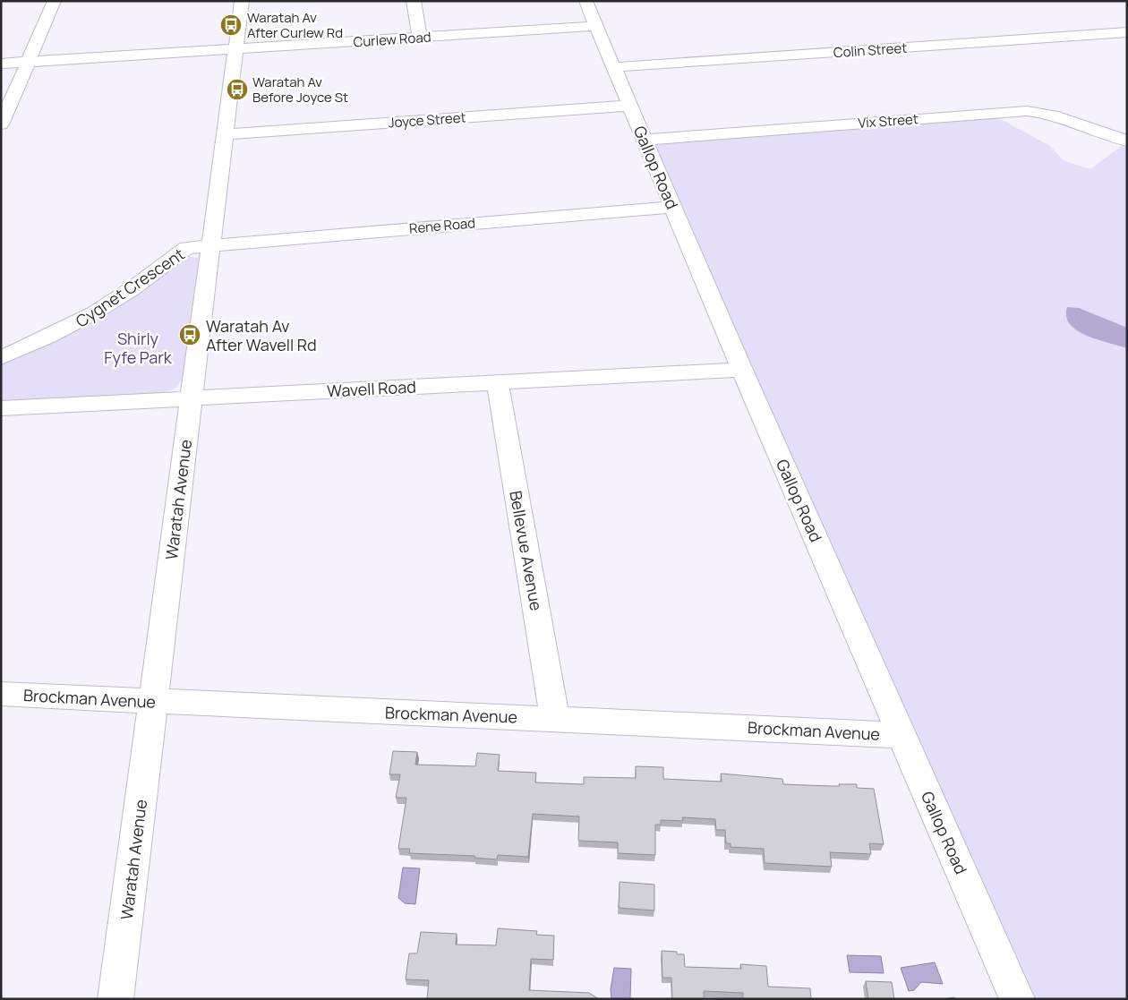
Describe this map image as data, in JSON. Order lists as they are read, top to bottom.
{
  "streets": {
    "street": [
      "Curlew Road",
      "Colin Street",
      "Joyce Street",
      "Vix Street",
      "Gallop Road",
      "Rene Road",
      "Cygnet Crescent",
      "Wavell Road",
      "Waratah Avenue",
      "Bellevue Avenue",
      "Brockman Avenue"
    ]
  },
  "crossings": [
    ["Curlew Road", "Gallop Road"],
    ["Curlew Road", "Waratah Avenue"],
    ["Colin Street", "Gallop Road"],
    ["Joyce Street", "Gallop Road"],
    ["Joyce Street", "Waratah Avenue"],
    ["Vix Street", "Gallop Road"],
    ["Gallop Road", "Rene Road"],
    ["Gallop Road", "Wavell Road"],
    ["Gallop Road", "Brockman Avenue"],
    ["Rene Road", "Cygnet Crescent"],
    ["Rene Road", "Waratah Avenue"],
    ["Cygnet Crescent", "Waratah Avenue"],
    ["Wavell Road", "Waratah Avenue"],
    ["Wavell Road", "Bellevue Avenue"],
    ["Waratah Avenue", "Brockman Avenue"],
    ["Bellevue Avenue", "Brockman Avenue"]
  ],
  "parks": ["Shirly Fyfe Park"],
  "places": {
    "bus stop": ["Waratah Av After Curlew Rd", "Waratah Av Before Joyce St", "Waratah Av After Wavell Rd"]
  }
}
